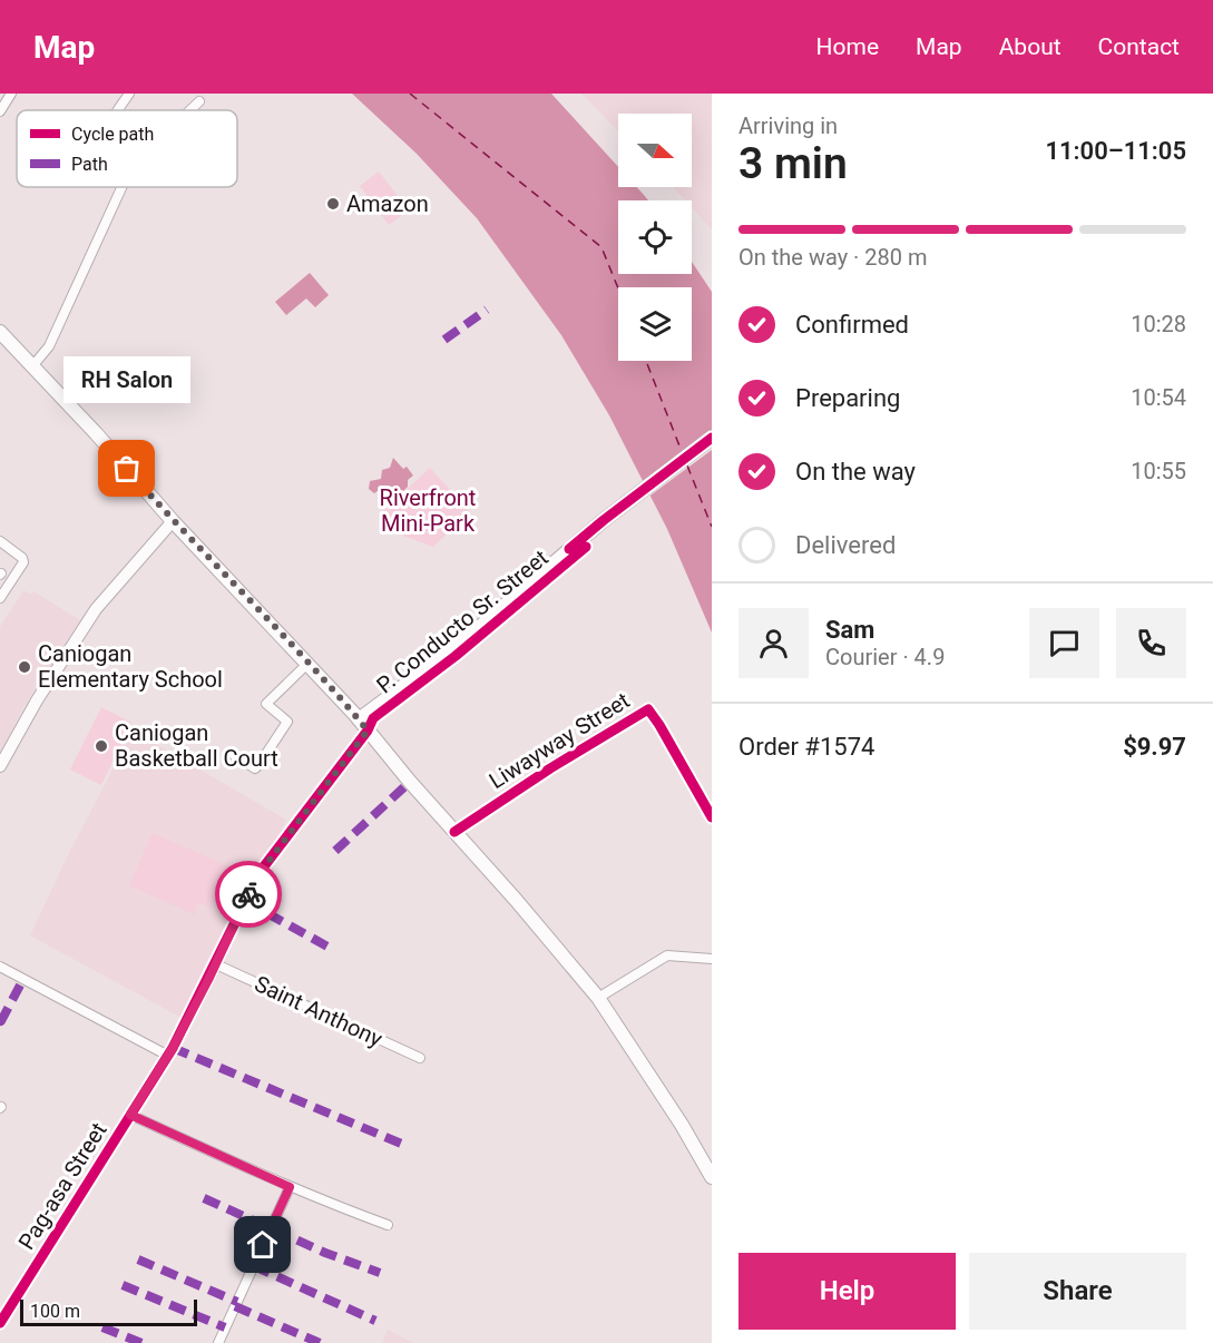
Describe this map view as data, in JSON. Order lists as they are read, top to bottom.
{
  "streets": {
    "street": [
      "P. Conducto Sr. Street",
      "Liwayway Street",
      "Saint Anthony",
      "Pag-asa Street"
    ]
  },
  "crossings": [
    ["P. Conducto Sr. Street", "Pag-asa Street"],
    ["Saint Anthony", "Pag-asa Street"]
  ],
  "parks": ["Riverfront Mini-Park"],
  "places": [
    "Amazon",
    "RH Salon",
    "Caniogan Elementary School",
    "Caniogan Basketball Court"
  ],
  "legend": ["Cycle path", "Path"],
  "scale_bar": "100 m",
  "north": "right",
  "page": {
    "header": "Map",
    "nav": [
      "Home",
      "Map",
      "About",
      "Contact"
    ],
    "heading": ["3 min", "Arriving in", "11:00–11:05"],
    "panel": [
      "Sam",
      "Courier · 4.9",
      "Order #1574",
      "$9.97"
    ],
    "bar": "On the way · 280 m",
    "list": [
      ["Confirmed", "10:28"],
      ["Preparing", "10:54"],
      ["On the way", "10:55"],
      "Delivered"
    ],
    "bubble": "RH Salon",
    "buttons": ["Help", "Share"],
    "scale": "100 m"
  }
}
